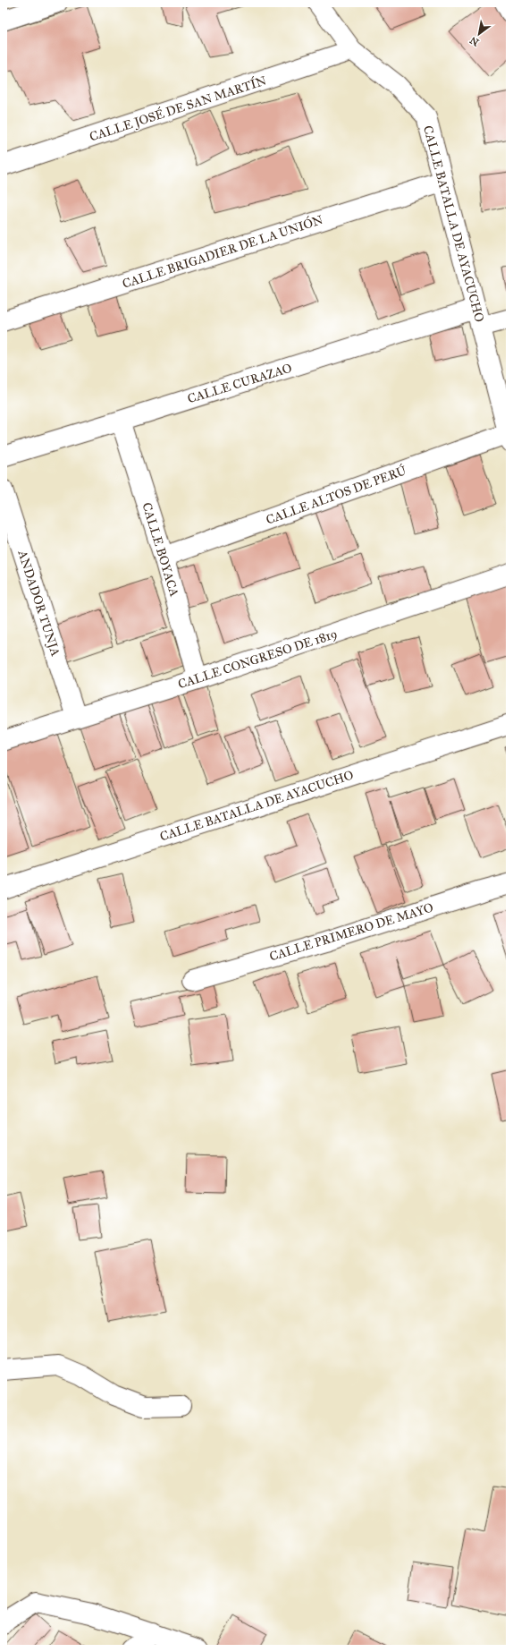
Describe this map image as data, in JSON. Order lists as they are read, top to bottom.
{
  "streets": {
    "street": [
      "CALLE JOSÉ DE SAN MARTÍN",
      "CALLE BATALLA DE AYACUCHO",
      "CALLE BRIGADIER DE LA UNIÓN",
      "CALLE CURAZAO",
      "CALLE ALTOS DE PERÚ",
      "CALLE BOYACA",
      "ANDADOR TUNJA",
      "CALLE CONGRESO DE 1819",
      "CALLE PRIMERO DE MAYO"
    ]
  },
  "crossings": [
    ["CALLE JOSÉ DE SAN MARTÍN", "CALLE BATALLA DE AYACUCHO"],
    ["CALLE BATALLA DE AYACUCHO", "CALLE BRIGADIER DE LA UNIÓN"],
    ["CALLE BATALLA DE AYACUCHO", "CALLE CURAZAO"],
    ["CALLE BATALLA DE AYACUCHO", "CALLE ALTOS DE PERÚ"],
    ["CALLE CURAZAO", "CALLE BOYACA"],
    ["CALLE ALTOS DE PERÚ", "CALLE BOYACA"],
    ["CALLE BOYACA", "CALLE CONGRESO DE 1819"],
    ["ANDADOR TUNJA", "CALLE CONGRESO DE 1819"]
  ],
  "north": "bottom left"
}
